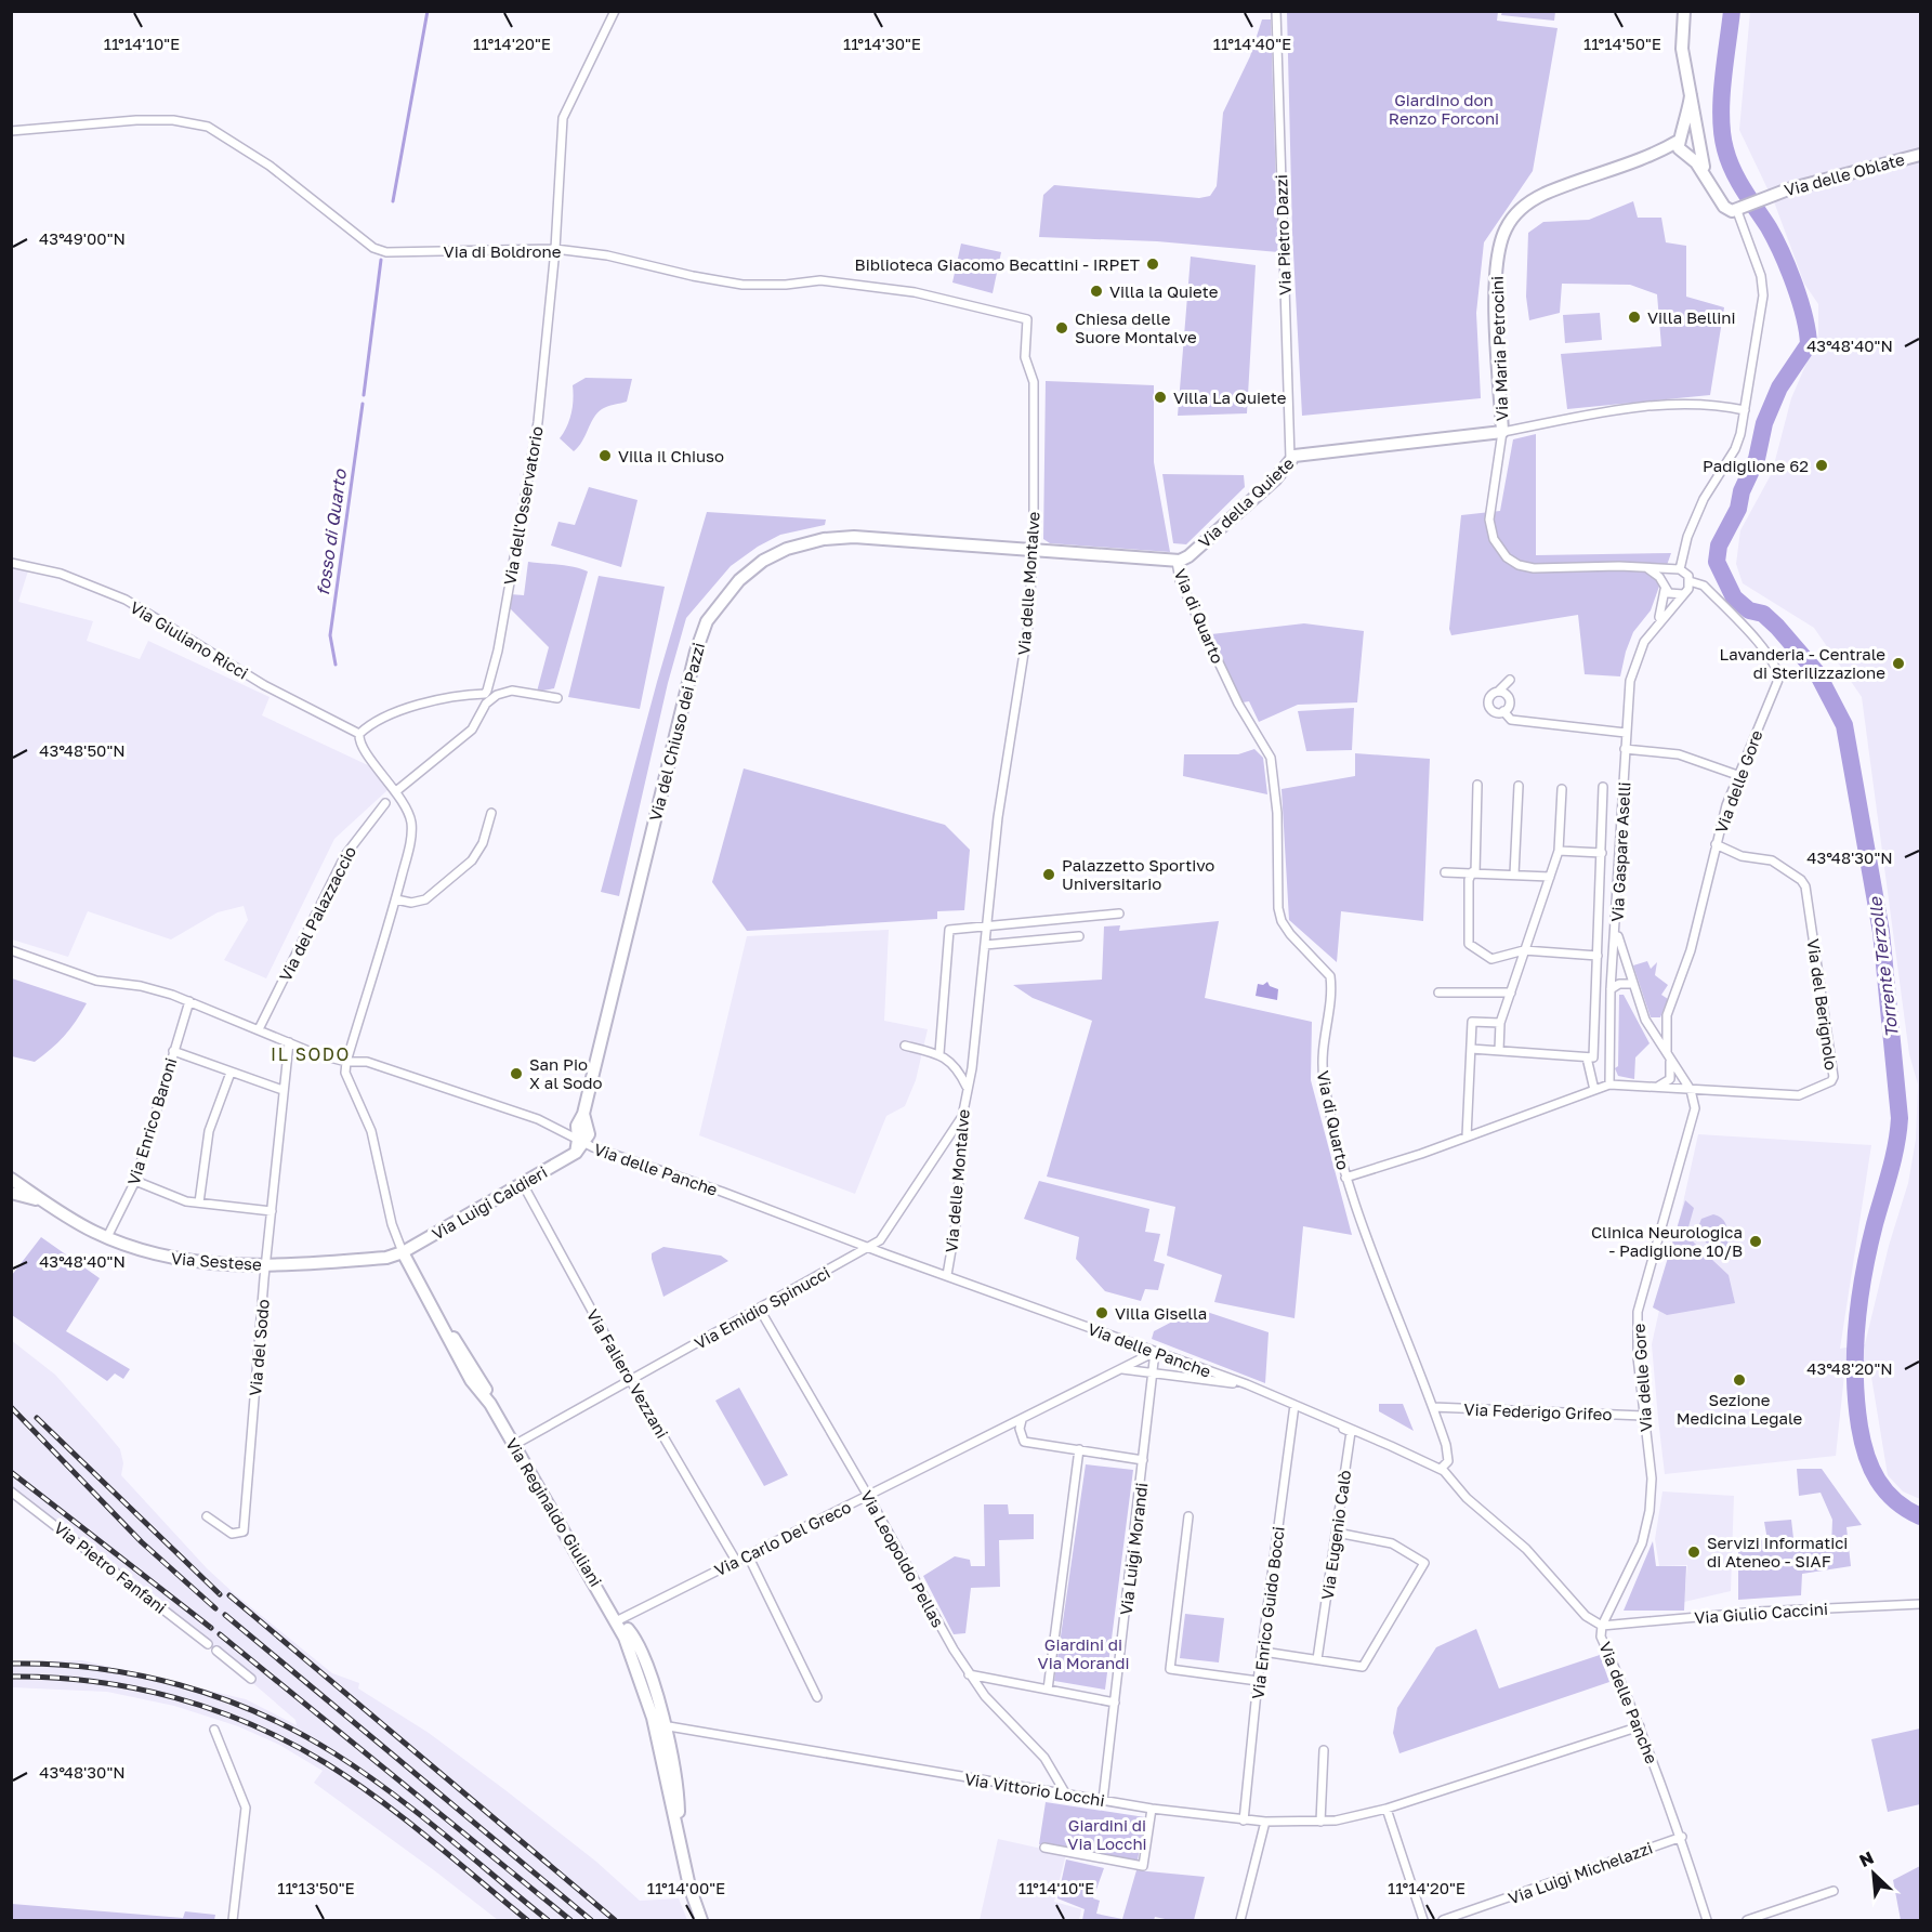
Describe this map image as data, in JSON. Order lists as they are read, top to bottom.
{
  "streets": {
    "main road": [
      "Via delle Oblate",
      "Via Maria Petrocini",
      "Via della Quiete",
      "Via del Chiuso dei Pazzi",
      "Via Luigi Caldieri",
      "Via Sestese",
      "Via Reginaldo Giuliani"
    ],
    "street": [
      "Via Pietro Dazzi",
      "Via di Boldrone",
      "Via dell'Osservatorio",
      "Via delle Montalve",
      "Via di Quarto",
      "Via Giuliano Ricci",
      "Via delle Gore",
      "Via Gaspare Aselli",
      "Via del Palazzaccio",
      "Via del Berignolo",
      "Via Enrico Baroni",
      "Via delle Panche",
      "Via Emidio Spinucci",
      "Via del Sodo",
      "Via Faliero Vezzani",
      "Via Federigo Grifeo",
      "Via Eugenio Calò",
      "Via Carlo Del Greco",
      "Via Luigi Morandi",
      "Via Leopoldo Pellas",
      "Via Pietro Fanfani",
      "Via Enrico Guido Bocci",
      "Via Giulio Caccini",
      "Via Vittorio Locchi",
      "Via Luigi Michelazzi"
    ]
  },
  "crossings": [
    ["Via Pietro Dazzi", "Via della Quiete"],
    ["Via di Boldrone", "Via dell'Osservatorio"],
    ["Via di Boldrone", "Via delle Montalve"],
    ["Via Maria Petrocini", "Via della Quiete"],
    ["Via della Quiete", "Via di Quarto"],
    ["Via dell'Osservatorio", "Via Giuliano Ricci"],
    ["Via delle Montalve", "Via del Chiuso dei Pazzi"],
    ["Via delle Montalve", "Via delle Panche"],
    ["Via delle Montalve", "Via Emidio Spinucci"],
    ["Via di Quarto", "Via delle Panche"],
    ["Via di Quarto", "Via Federigo Grifeo"],
    ["Via del Chiuso dei Pazzi", "Via delle Panche"],
    ["Via del Chiuso dei Pazzi", "Via Luigi Caldieri"],
    ["Via delle Gore", "Via Gaspare Aselli"],
    ["Via delle Gore", "Via del Berignolo"],
    ["Via delle Gore", "Via delle Panche"],
    ["Via delle Gore", "Via Federigo Grifeo"],
    ["Via delle Gore", "Via Giulio Caccini"],
    ["Via Enrico Baroni", "Via Sestese"],
    ["Via delle Panche", "Via Luigi Caldieri"],
    ["Via delle Panche", "Via Emidio Spinucci"],
    ["Via delle Panche", "Via Reginaldo Giuliani"],
    ["Via delle Panche", "Via Eugenio Calò"],
    ["Via delle Panche", "Via Carlo Del Greco"],
    ["Via delle Panche", "Via Luigi Morandi"],
    ["Via delle Panche", "Via Enrico Guido Bocci"],
    ["Via delle Panche", "Via Giulio Caccini"],
    ["Via delle Panche", "Via Vittorio Locchi"],
    ["Via delle Panche", "Via Luigi Michelazzi"],
    ["Via Luigi Caldieri", "Via Sestese"],
    ["Via Luigi Caldieri", "Via Faliero Vezzani"],
    ["Via Luigi Caldieri", "Via Reginaldo Giuliani"],
    ["Via Sestese", "Via del Sodo"],
    ["Via Sestese", "Via Reginaldo Giuliani"],
    ["Via Emidio Spinucci", "Via Faliero Vezzani"],
    ["Via Emidio Spinucci", "Via Reginaldo Giuliani"],
    ["Via Emidio Spinucci", "Via Leopoldo Pellas"],
    ["Via Faliero Vezzani", "Via Carlo Del Greco"],
    ["Via Reginaldo Giuliani", "Via Carlo Del Greco"],
    ["Via Reginaldo Giuliani", "Via Vittorio Locchi"],
    ["Via Carlo Del Greco", "Via Luigi Morandi"],
    ["Via Carlo Del Greco", "Via Leopoldo Pellas"],
    ["Via Luigi Morandi", "Via Vittorio Locchi"],
    ["Via Leopoldo Pellas", "Via Vittorio Locchi"],
    ["Via Enrico Guido Bocci", "Via Vittorio Locchi"]
  ],
  "districts": ["IL SODO"],
  "water": ["fosso di Quarto", "Torrente Terzolle"],
  "parks": ["Giardino don Renzo Forconi", "Giardini di Via Morandi", "Giardini di Via Locchi"],
  "places": [
    "Biblioteca Giacomo Becattini - IRPET",
    "Villa la Quiete",
    "Villa Bellini",
    "Chiesa delle Suore Montalve",
    "Villa La Quiete",
    "Villa il Chiuso",
    "Padiglione 62",
    "Lavanderia - Centrale di Sterilizzazione",
    "Palazzetto Sportivo Universitario",
    "San Pio X al Sodo",
    "Clinica Neurologica - Padiglione 10/B",
    "Villa Gisella",
    "Sezione Medicina Legale",
    "Servizi Informatici di Ateneo - SIAF"
  ],
  "north": "top left",
  "coordinates": [
    "11°14'10\"E",
    "11°14'40\"E",
    "11°14'50\"E",
    "11°14'20\"E",
    "11°14'30\"E",
    "43°49'00\"N",
    "43°48'40\"N",
    "43°48'50\"N",
    "43°48'30\"N",
    "43°48'20\"N",
    "11°13'50\"E",
    "11°14'00\"E"
  ]
}
